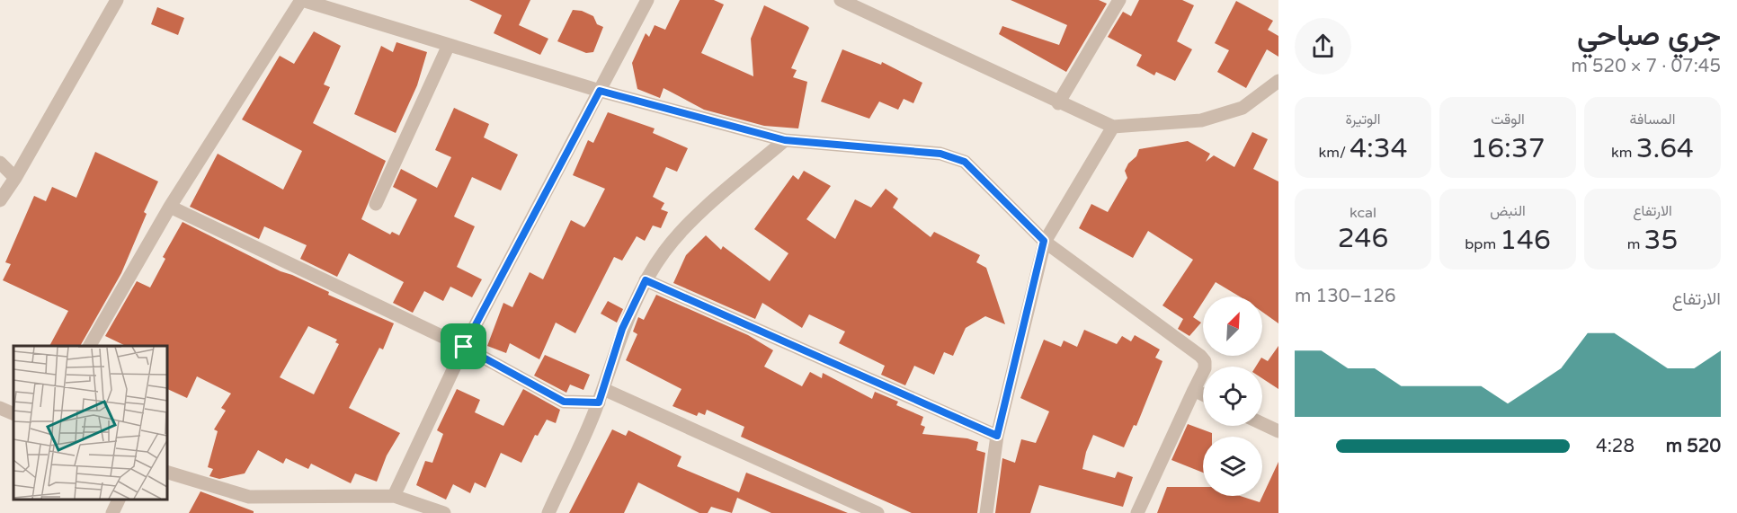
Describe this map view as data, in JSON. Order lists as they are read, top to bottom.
{
  "north": "top right",
  "page": {
    "heading": ["جري صباحي", "07:45 · 7 × 520 m"],
    "stats": [
      ["المسافة", "3.64 km"],
      ["الوقت", "16:37"],
      ["الوتيرة", "4:34 /km"],
      ["الارتفاع", "35 m"],
      ["النبض", "146 bpm"],
      ["kcal", "246"]
    ],
    "chart": ["الارتفاع", "126–130 m"],
    "list": [
      {
        "name": "520 m",
        "note": "4:28"
      }
    ]
  }
}
